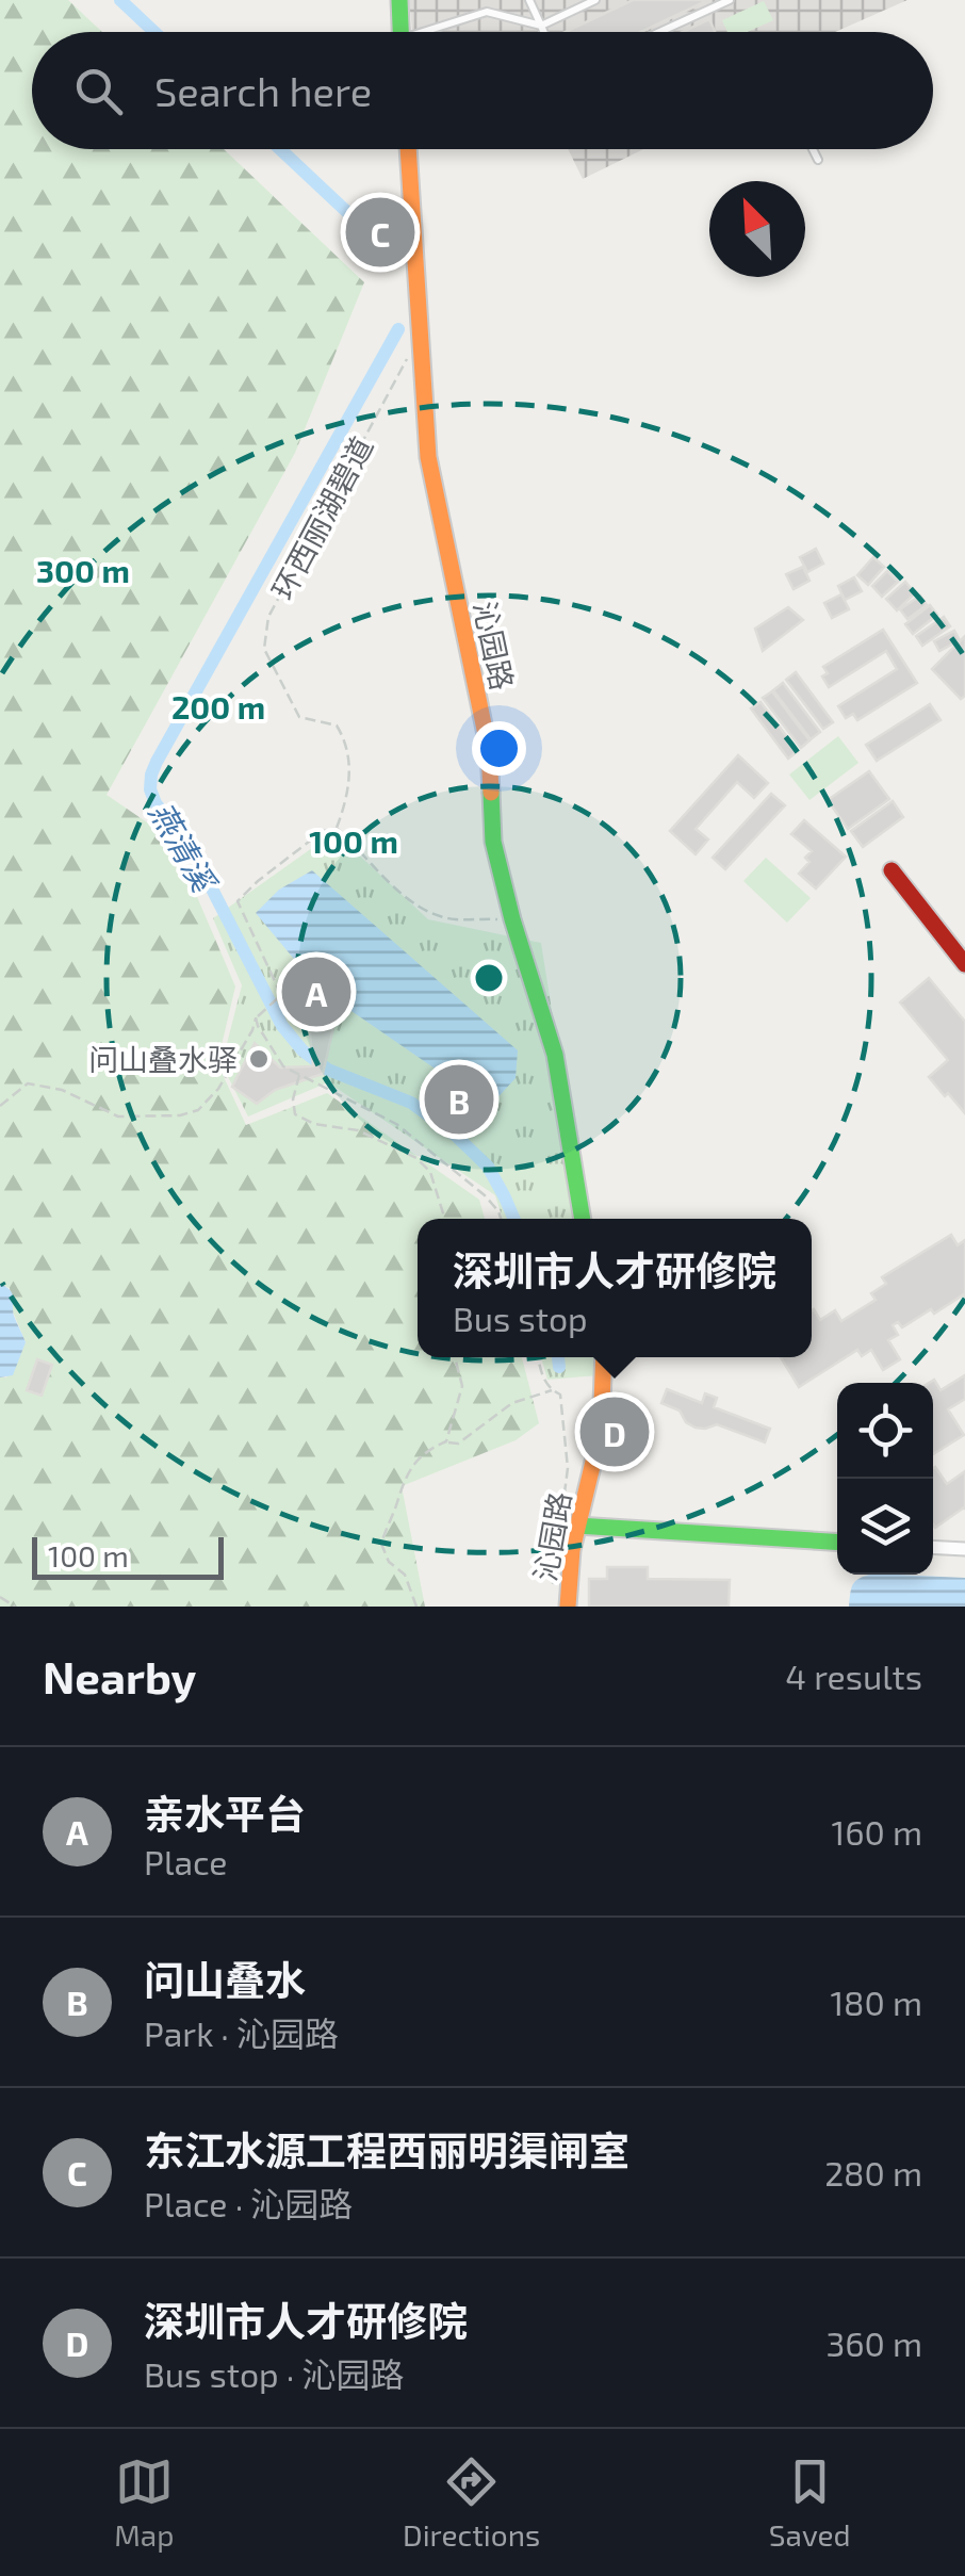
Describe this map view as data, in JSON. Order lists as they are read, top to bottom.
{
  "streets": {
    "street": ["沁园路"],
    "path": ["环西丽湖碧道"]
  },
  "water": ["燕清溪"],
  "places": ["问山叠水驿"],
  "scale_bar": "100 m",
  "north": "top left",
  "page": {
    "search": "Search here",
    "pins": [
      "C",
      "A",
      "B",
      "D"
    ],
    "popup": ["深圳市人才研修院", "Bus stop"],
    "scale": "100 m",
    "heading": ["Nearby", "4 results"],
    "list": [
      {
        "mark": "A",
        "name": "亲水平台",
        "note": "Place",
        "value": "160 m"
      },
      {
        "mark": "B",
        "name": "问山叠水",
        "note": "Park · 沁园路",
        "value": "180 m"
      },
      {
        "mark": "C",
        "name": "东江水源工程西丽明渠闸室",
        "note": "Place · 沁园路",
        "value": "280 m"
      },
      {
        "mark": "D",
        "name": "深圳市人才研修院",
        "note": "Bus stop · 沁园路",
        "value": "360 m"
      }
    ],
    "nav": ["Map", "Directions", "Saved"]
  },
  "rings": ["300 m", "200 m", "100 m"]
}
